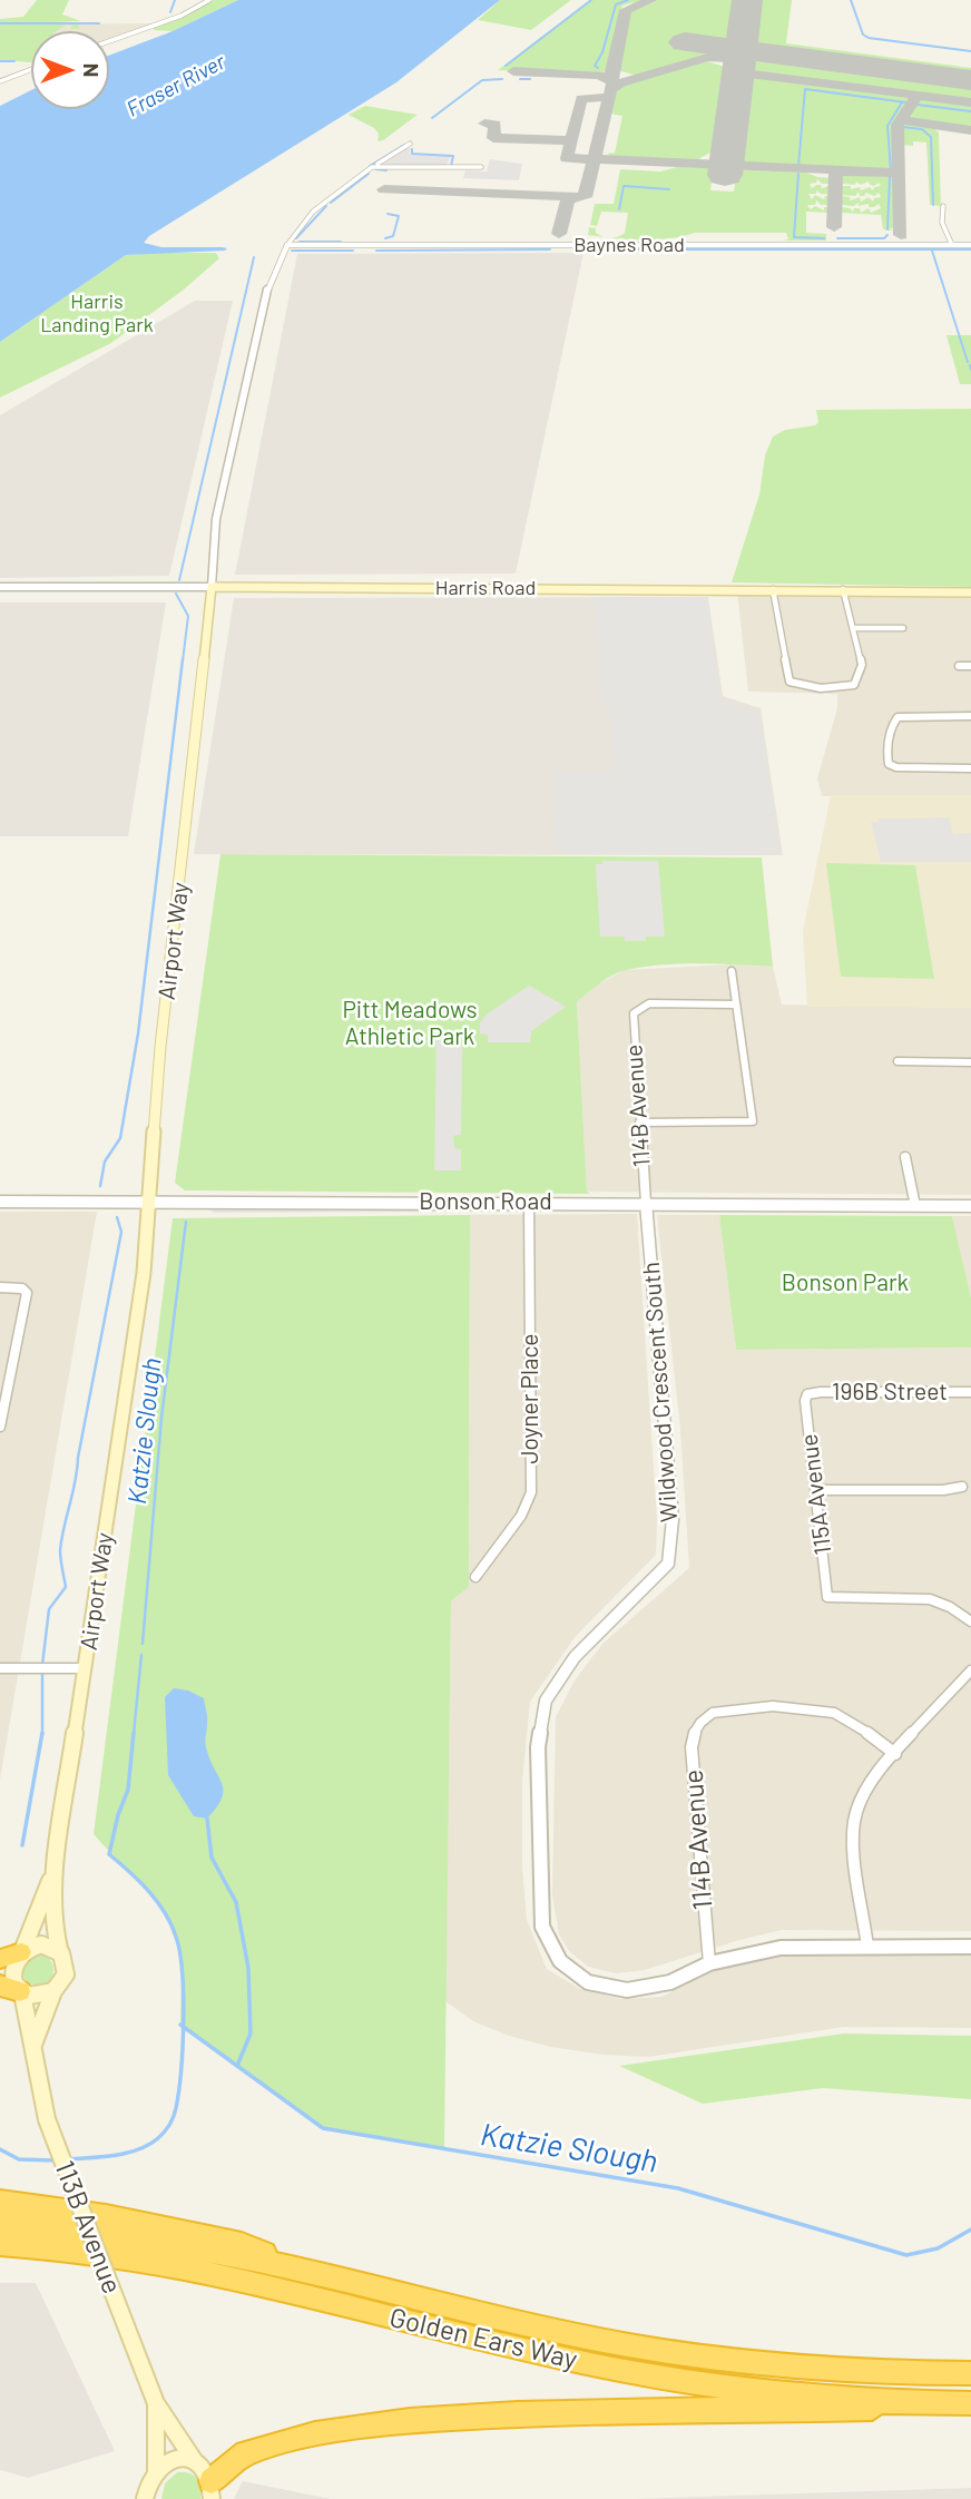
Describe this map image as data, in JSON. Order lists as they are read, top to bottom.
{
  "streets": {
    "highway": ["Golden Ears Way"],
    "main road": ["Harris Road", "Airport Way", "113B Avenue"],
    "street": [
      "Baynes Road",
      "114B Avenue",
      "Bonson Road",
      "Wildwood Crescent South",
      "196B Street",
      "Joyner Place",
      "115A Avenue"
    ]
  },
  "crossings": [
    ["Baynes Road", "Airport Way"],
    ["Harris Road", "Airport Way"],
    ["Airport Way", "Bonson Road"],
    ["Airport Way", "113B Avenue"],
    ["114B Avenue", "Bonson Road"],
    ["114B Avenue", "Wildwood Crescent South"],
    ["Bonson Road", "Wildwood Crescent South"],
    ["Bonson Road", "Joyner Place"],
    ["196B Street", "115A Avenue"]
  ],
  "water": ["Fraser River", "Katzie Slough"],
  "parks": ["Harris Landing Park", "Pitt Meadows Athletic Park", "Bonson Park"],
  "north": "right"
}
